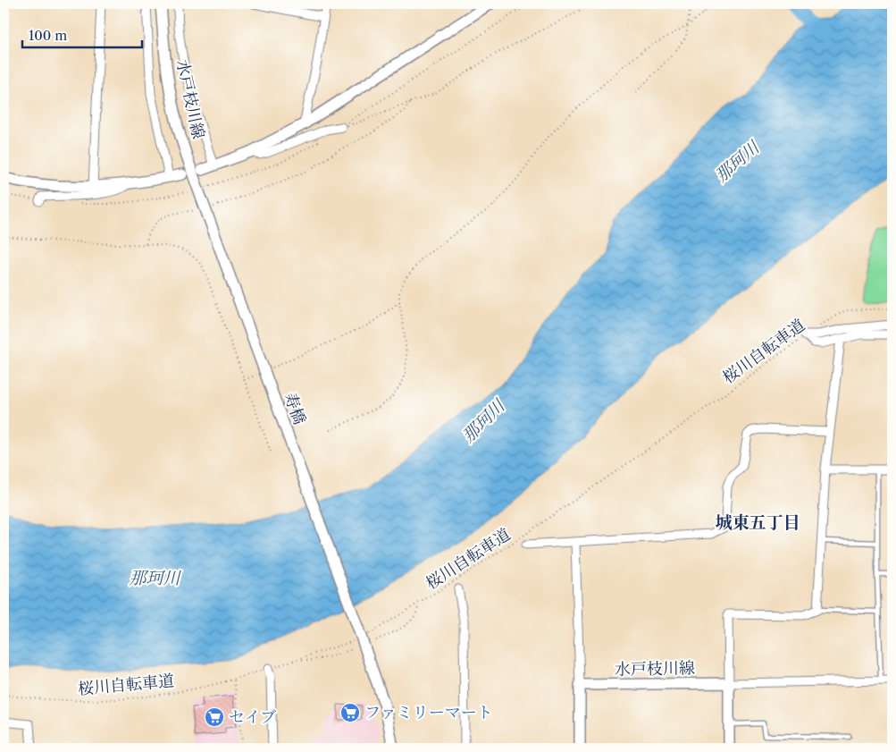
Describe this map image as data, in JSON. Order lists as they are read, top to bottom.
{
  "streets": {
    "main road": ["水戸枝川線", "寿橋"],
    "path": ["桜川自転車道"]
  },
  "crossings": [
    ["水戸枝川線", "寿橋"],
    ["桜川自転車道", "寿橋"]
  ],
  "districts": ["城東五丁目"],
  "water": ["那珂川"],
  "places": {
    "supermarket": ["ファミリーマート", "セイブ"]
  },
  "scale_bar": "100 m"
}
